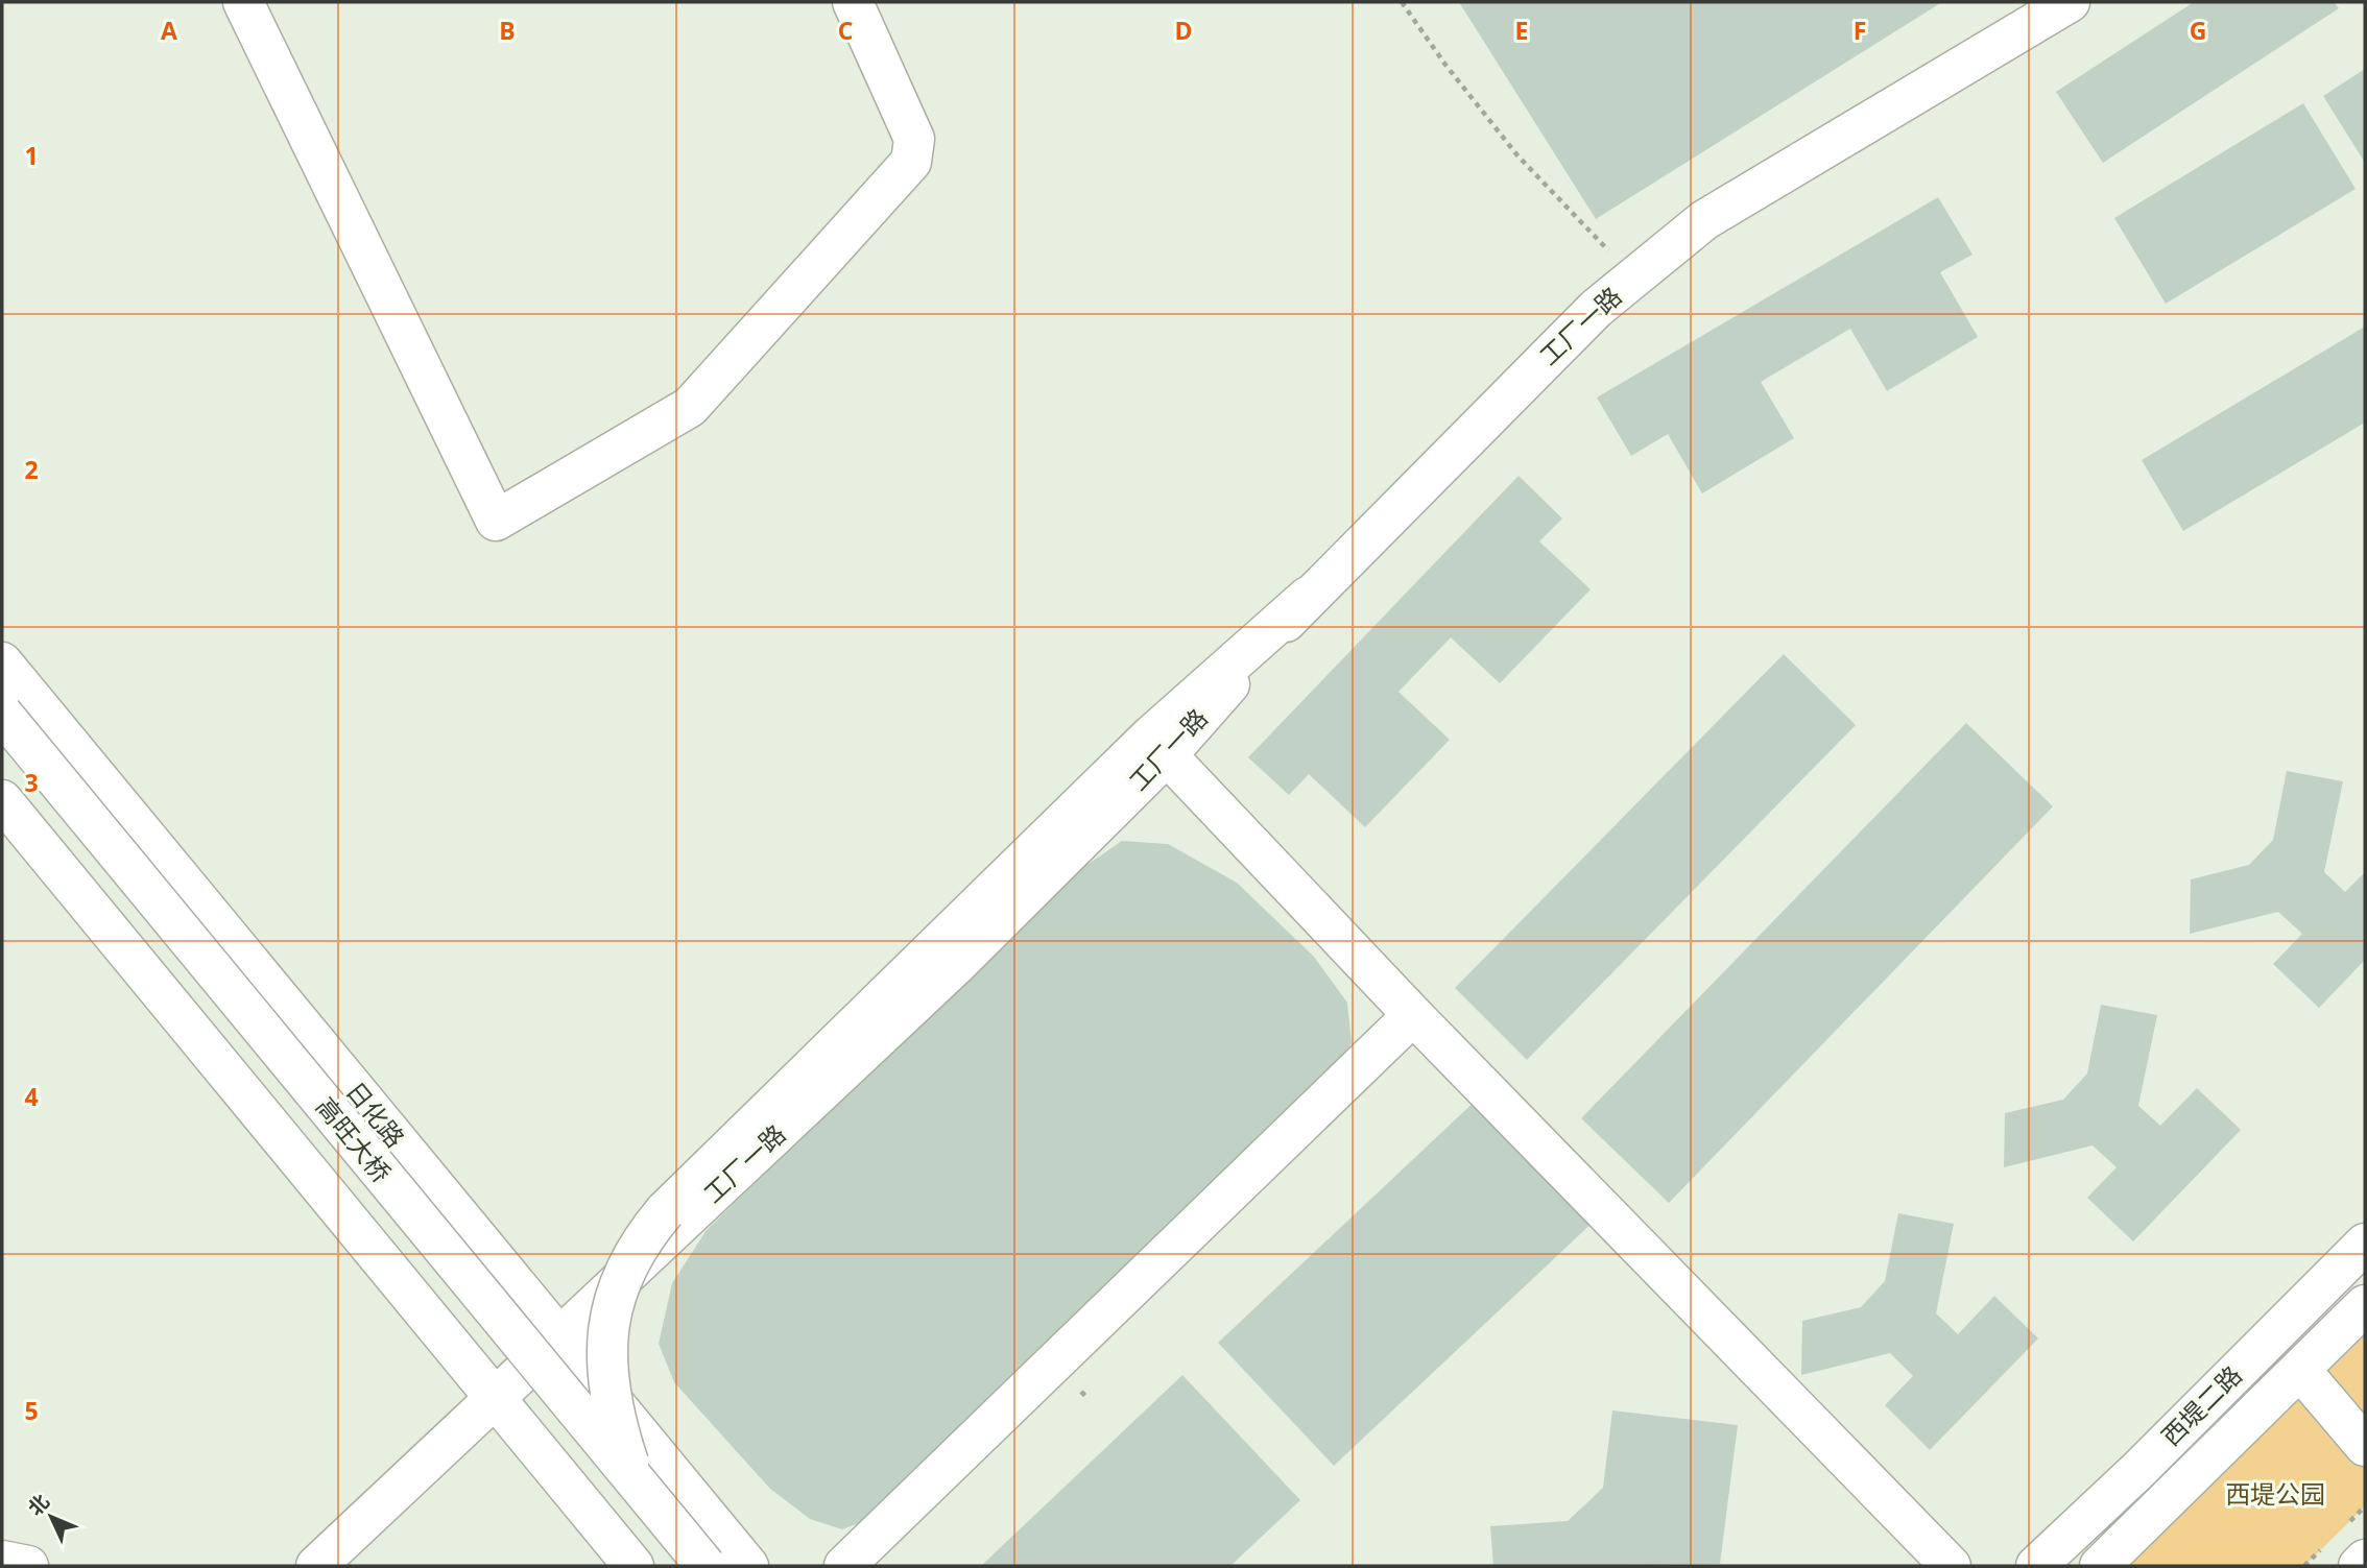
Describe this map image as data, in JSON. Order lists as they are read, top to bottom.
{
  "streets": {
    "street": [
      "工厂一路",
      "日化路",
      "高旺大桥",
      "西堤二路"
    ]
  },
  "crossings": [
    ["工厂一路", "日化路"]
  ],
  "parks": ["西堤公园"],
  "north": "top left",
  "grid": {
    "columns": [
      "A",
      "B",
      "C",
      "D",
      "E",
      "F",
      "G"
    ],
    "rows": [
      "1",
      "2",
      "3",
      "4",
      "5"
    ]
  }
}
